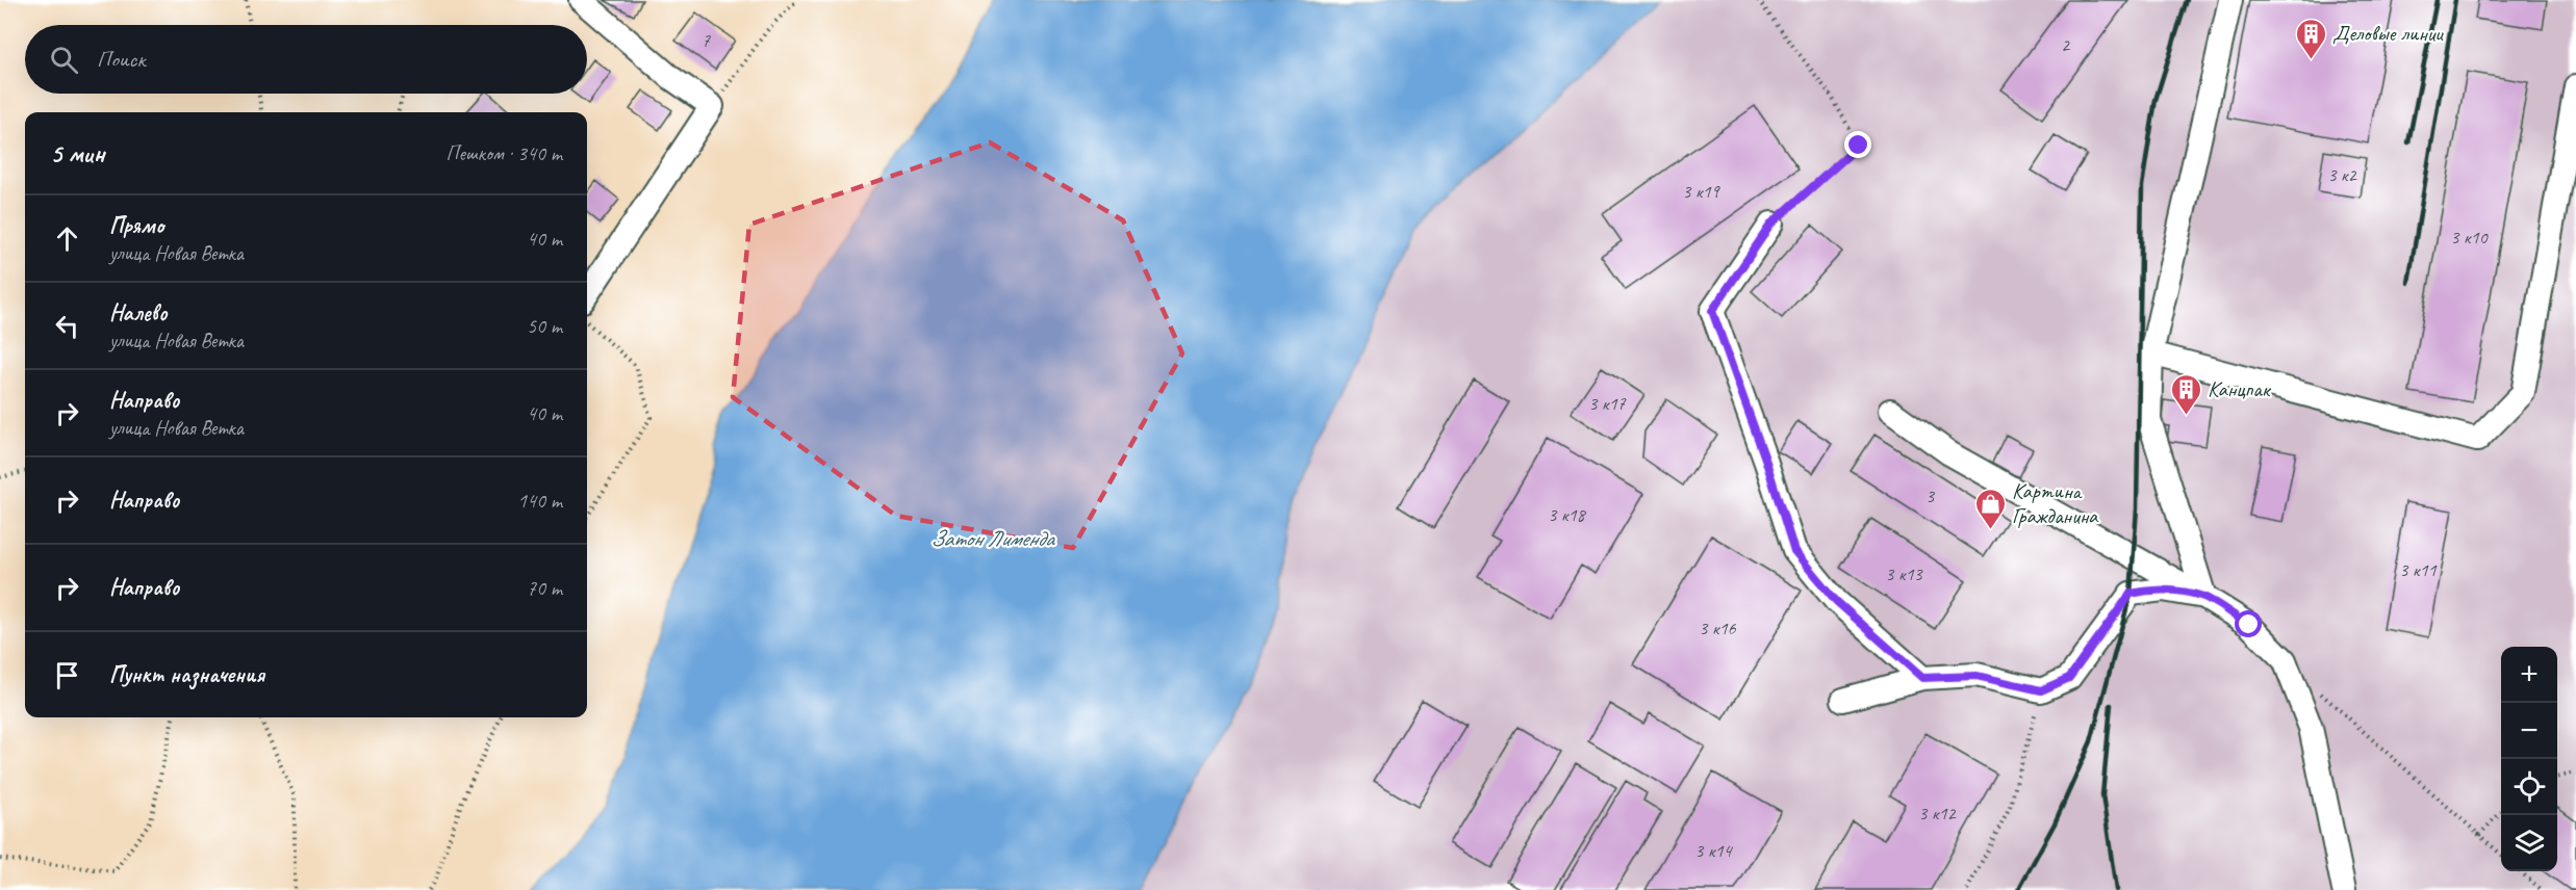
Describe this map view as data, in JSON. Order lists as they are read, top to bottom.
{
  "water": ["Затон Лименда"],
  "places": {
    "building": ["Деловые линии", "Канцпак"],
    "shop": ["Картина Гражданина"]
  },
  "house_numbers": [
    "7",
    "2",
    "3 к2",
    "3 к19",
    "3 к10",
    "3 к17",
    "3",
    "3 к18",
    "3 к11",
    "3 к13",
    "3 к16",
    "3 к12",
    "3 к14"
  ],
  "page": {
    "search": "Поиск",
    "heading": ["5 мин", "Пешком · 340 m"],
    "list": [
      ["Прямо", "улица Новая Ветка", "40 m"],
      ["Налево", "улица Новая Ветка", "50 m"],
      ["Направо", "улица Новая Ветка", "40 m"],
      ["Направо", "140 m"],
      ["Направо", "70 m"],
      "Пункт назначения"
    ],
    "map_buttons": ["+", "−"]
  }
}
